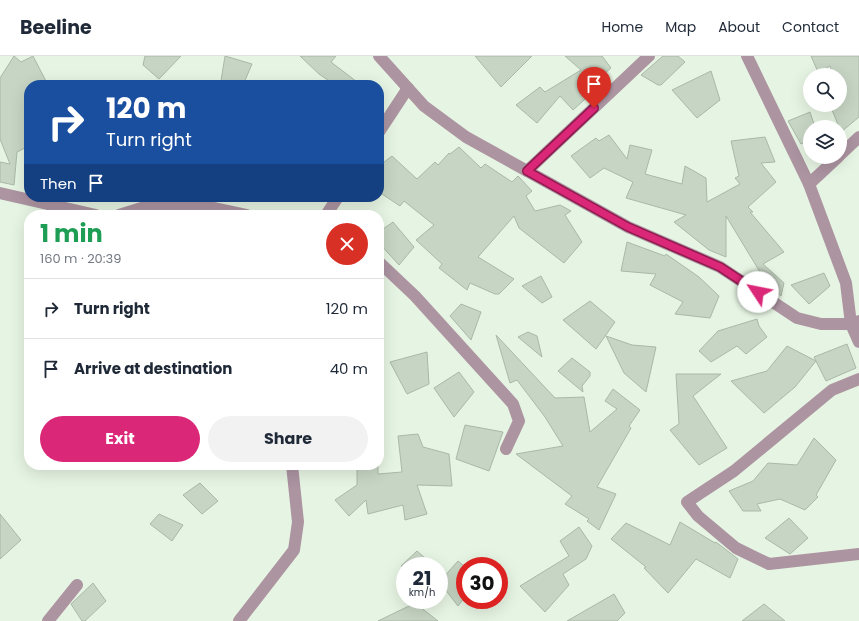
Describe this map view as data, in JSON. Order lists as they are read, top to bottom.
{
  "page": {
    "header": "Beeline",
    "nav": [
      "Home",
      "Map",
      "About",
      "Contact"
    ],
    "turn": ["120 m", "Turn right"],
    "then": "Then",
    "heading": ["1 min", "160 m · 20:39"],
    "list": [
      {
        "name": "Turn right",
        "value": "120 m"
      },
      {
        "name": "Arrive at destination",
        "value": "40 m"
      }
    ],
    "buttons": ["Exit", "Share"],
    "speed": "21 km/h",
    "limit": "30"
  }
}
